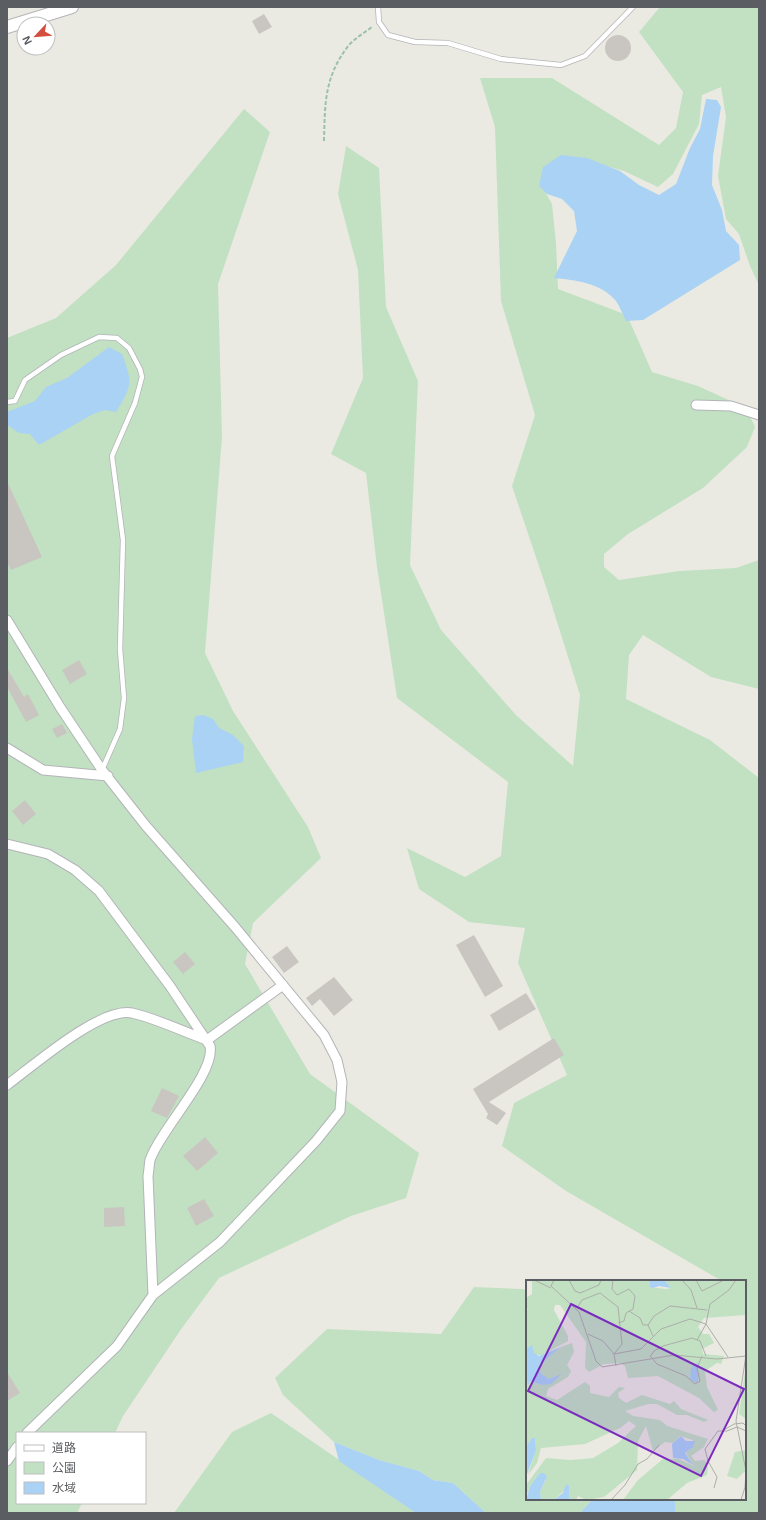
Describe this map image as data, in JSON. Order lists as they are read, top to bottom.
{
  "legend": ["道路", "公園", "水域"],
  "north": "bottom left"
}
